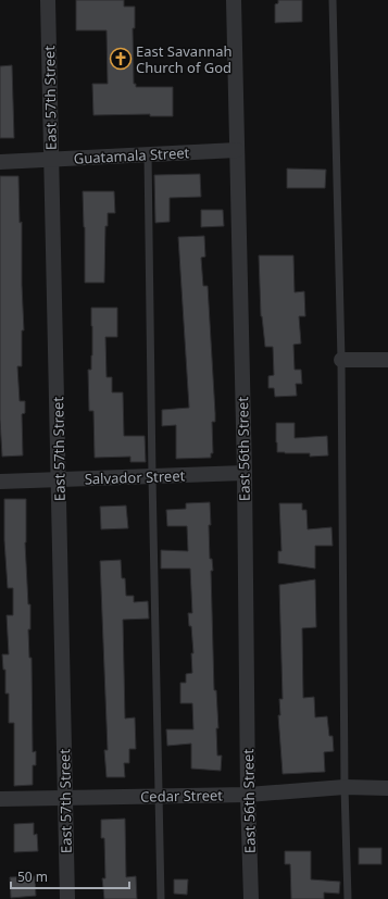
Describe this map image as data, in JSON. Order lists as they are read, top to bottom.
{
  "streets": {
    "street": [
      "East 57th Street",
      "Guatamala Street",
      "East 56th Street",
      "Salvador Street",
      "Cedar Street"
    ]
  },
  "crossings": [
    ["East 57th Street", "Guatamala Street"],
    ["East 57th Street", "Salvador Street"],
    ["East 57th Street", "Cedar Street"],
    ["Guatamala Street", "East 56th Street"],
    ["East 56th Street", "Salvador Street"],
    ["East 56th Street", "Cedar Street"]
  ],
  "places": {
    "church": ["East Savannah Church of God"]
  },
  "scale_bar": "50 m"
}
